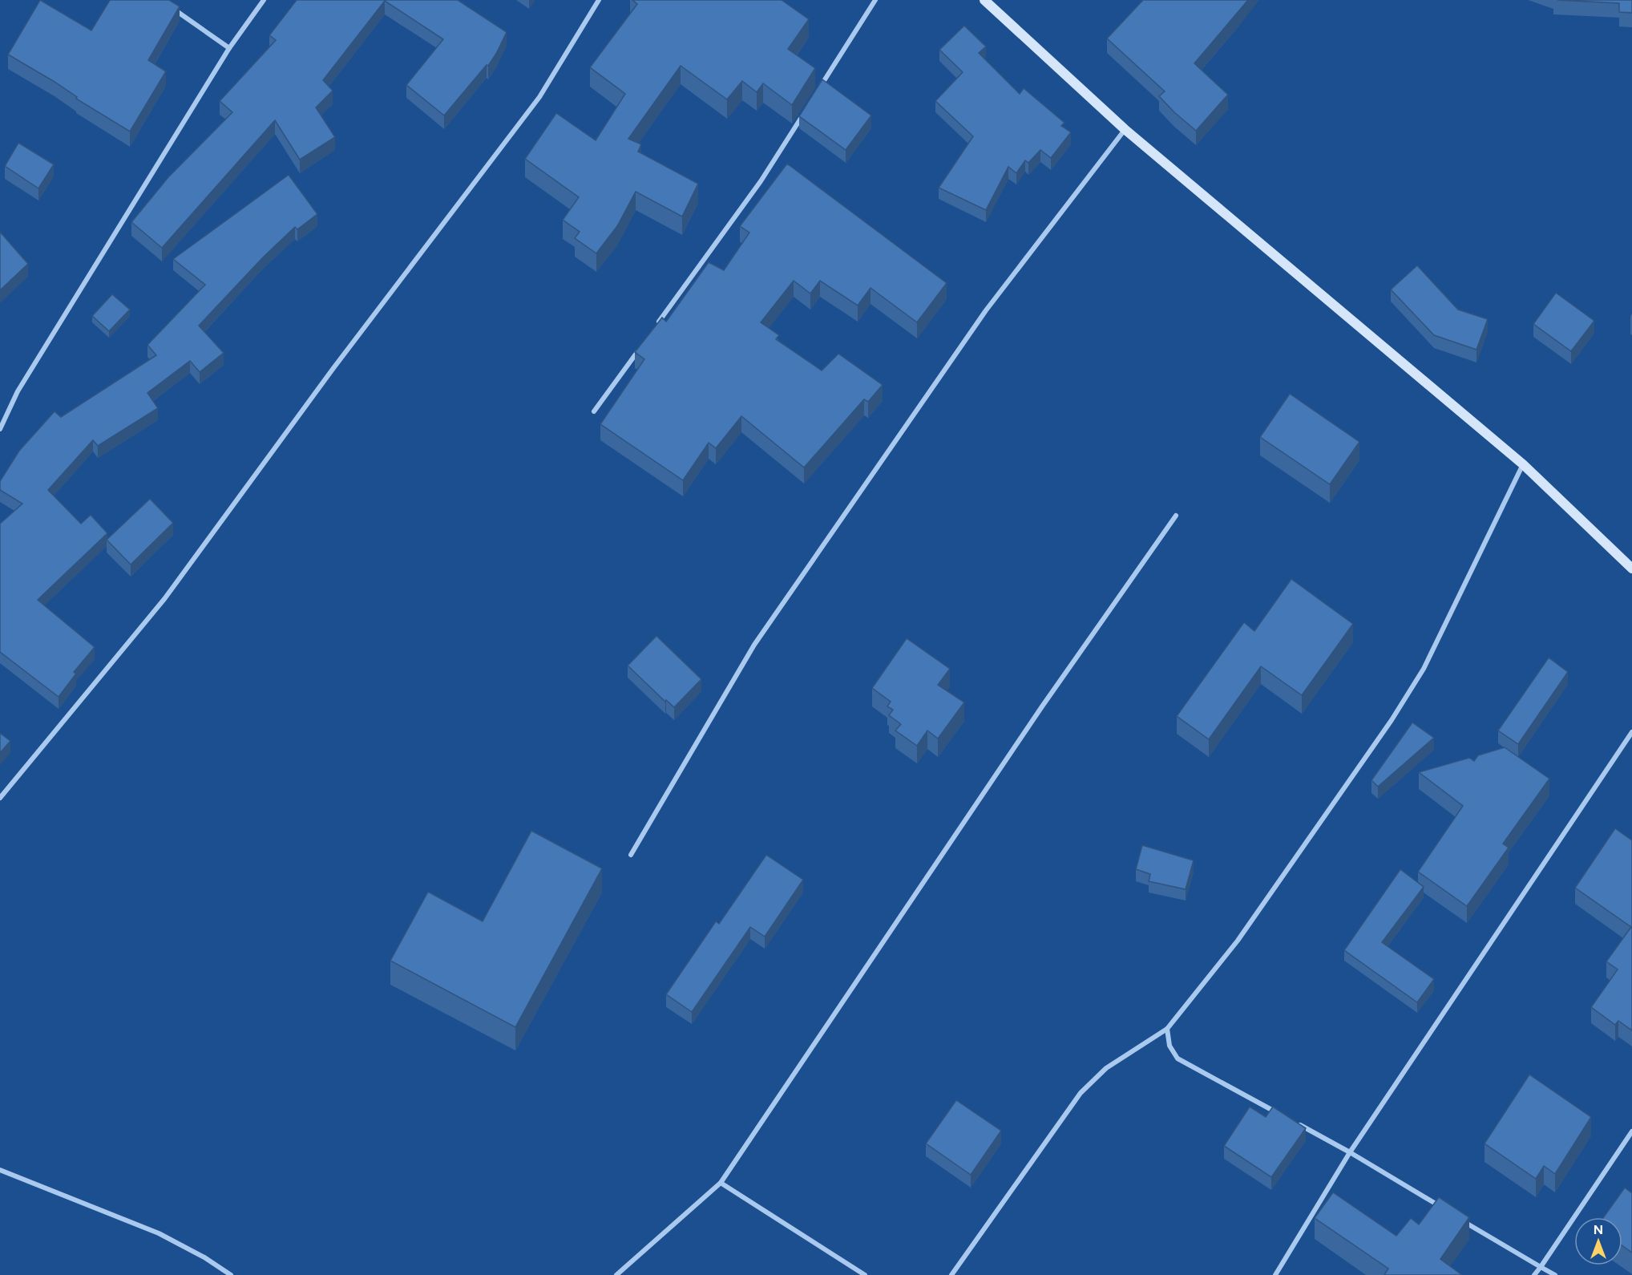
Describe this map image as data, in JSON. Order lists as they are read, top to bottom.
{
  "north": "top"
}
